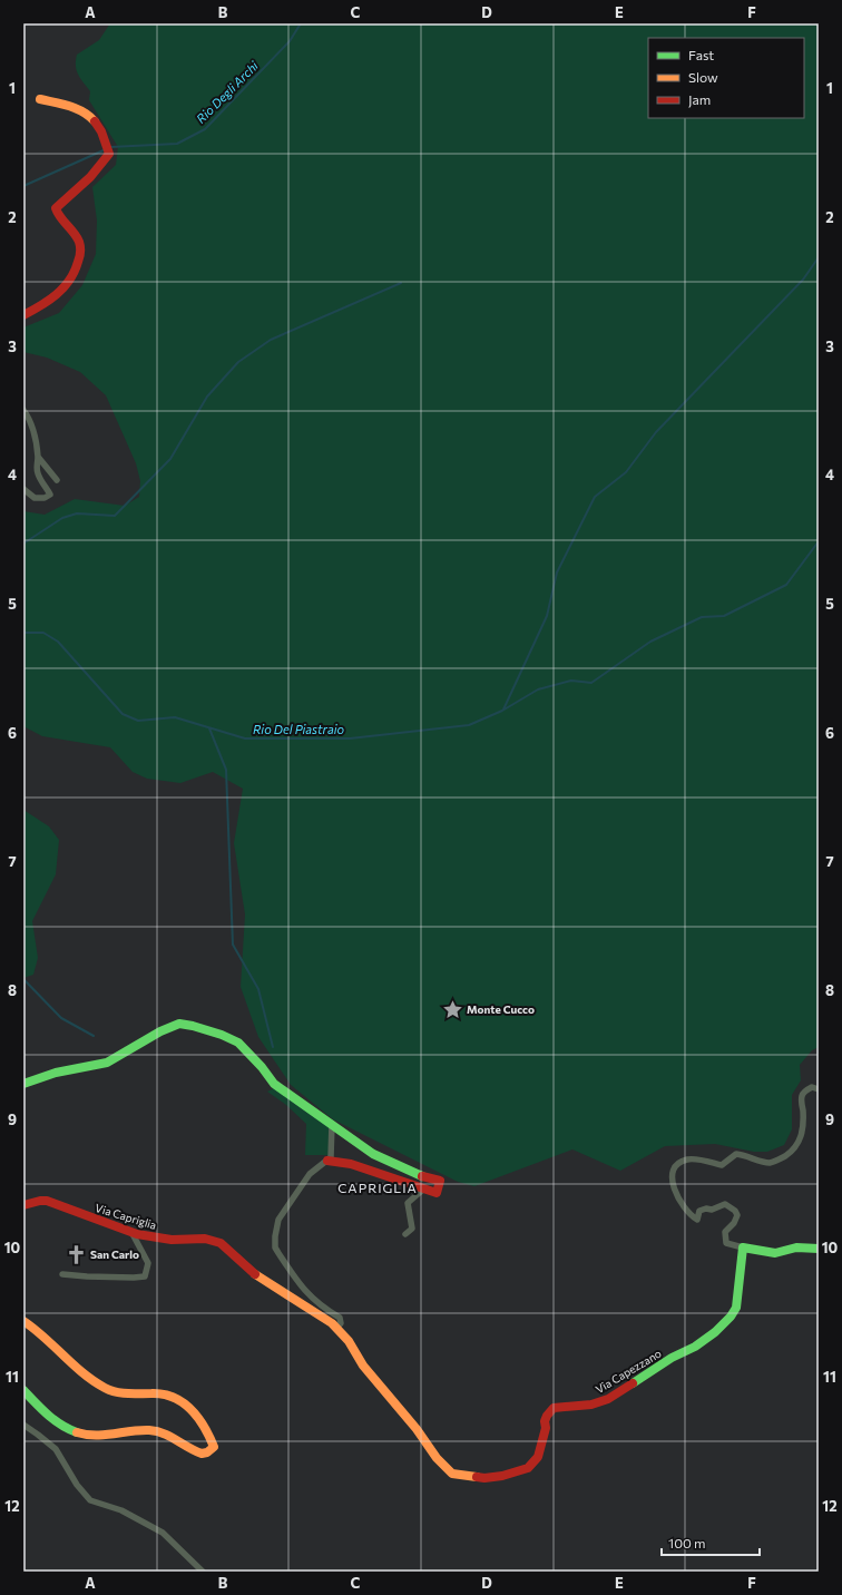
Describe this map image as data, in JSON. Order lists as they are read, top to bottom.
{
  "streets": {
    "street": ["Via Capriglia", "Via Capezzano"]
  },
  "crossings": [
    ["Via Capriglia", "Via Capezzano"]
  ],
  "districts": ["CAPRIGLIA"],
  "water": ["Rio Degli Archi", "Rio Del Piastraio"],
  "places": {
    "place": ["Monte Cucco"],
    "church": ["San Carlo"]
  },
  "legend": ["Fast", "Slow", "Jam"],
  "scale_bar": "100 m",
  "grid": {
    "columns": [
      "A",
      "B",
      "C",
      "D",
      "E",
      "F"
    ],
    "rows": [
      "1",
      "2",
      "3",
      "4",
      "5",
      "6",
      "7",
      "8",
      "9",
      "10",
      "11",
      "12"
    ]
  }
}
